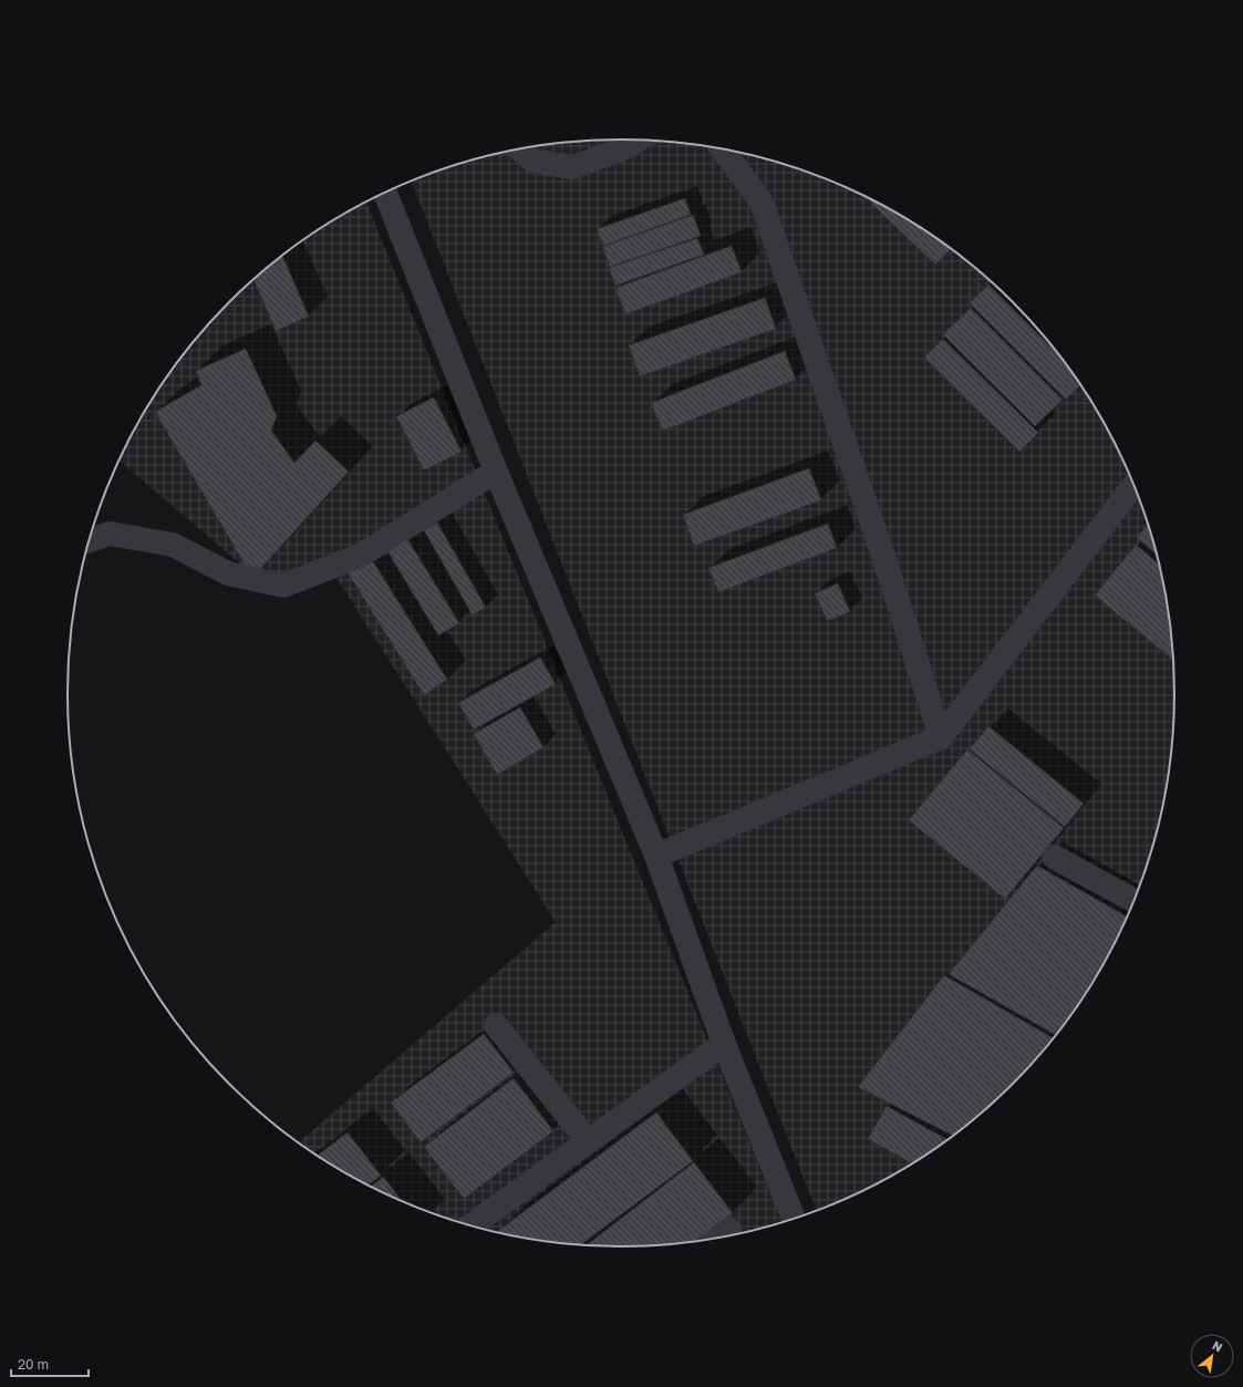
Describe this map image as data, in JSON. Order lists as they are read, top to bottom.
{
  "scale_bar": "20 m",
  "north": "top right"
}
